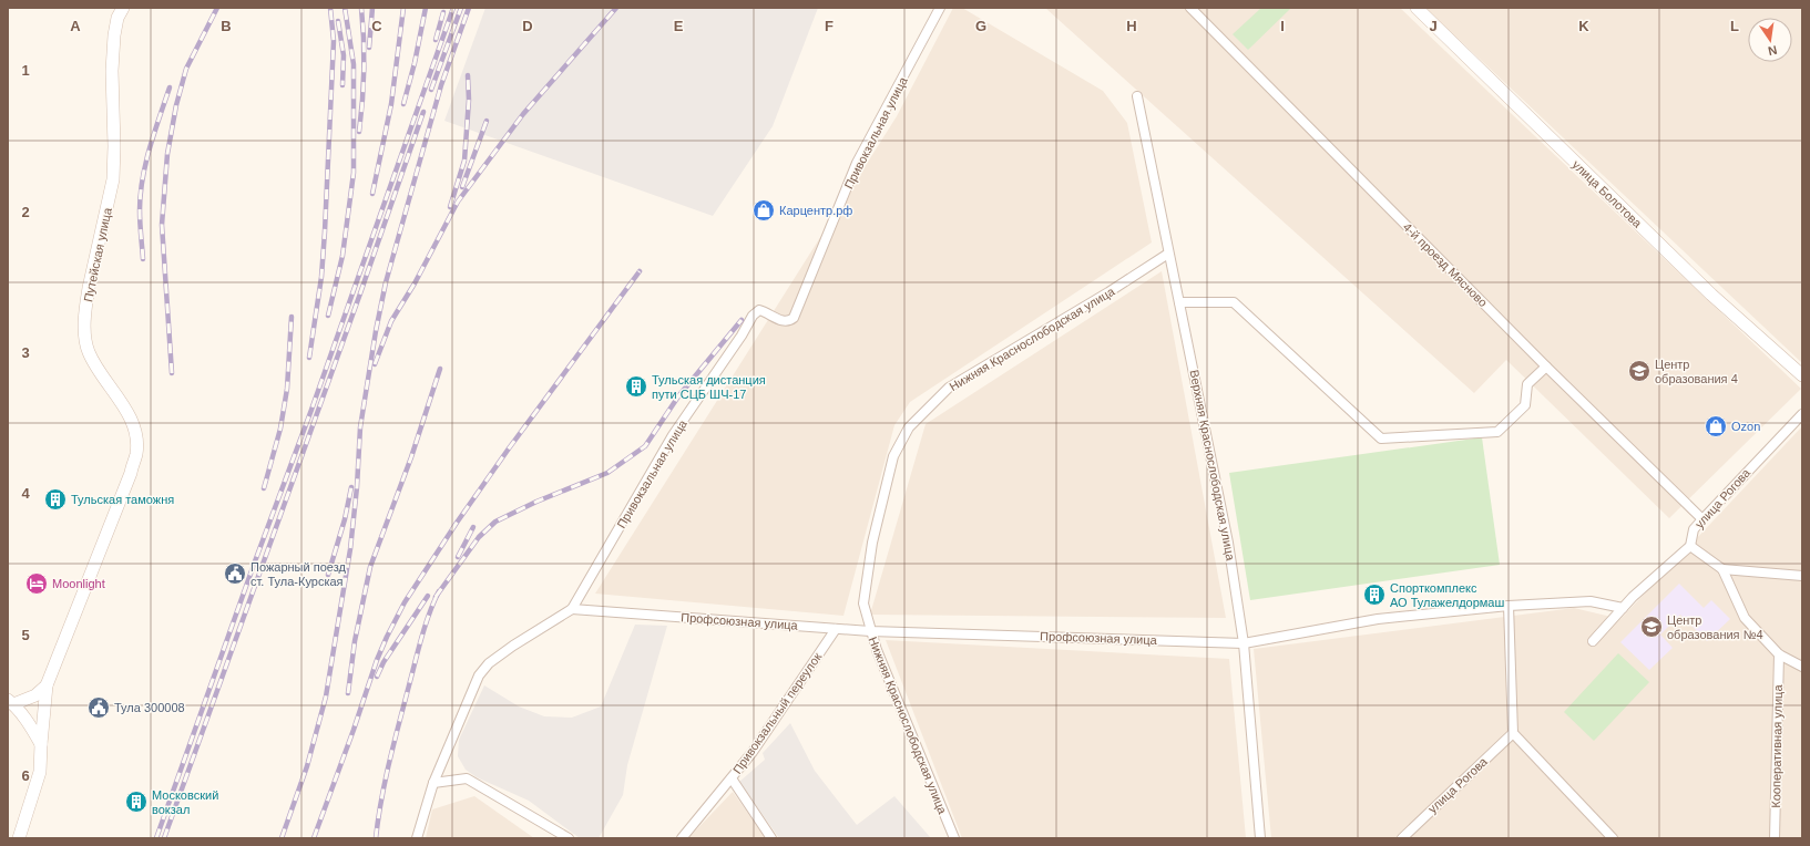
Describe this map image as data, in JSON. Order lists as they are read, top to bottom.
{
  "streets": {
    "street": [
      "Привокзальная улица",
      "улица Болотова",
      "Путейская улица",
      "4-й проезд Мясново",
      "Нижняя Краснослободская улица",
      "Верхняя Краснослободская улица",
      "улица Рогова",
      "Профсоюзная улица",
      "Привокзальный переулок",
      "Кооперативная улица"
    ]
  },
  "crossings": [
    ["Привокзальная улица", "Профсоюзная улица"],
    ["4-й проезд Мясново", "улица Рогова"],
    ["Нижняя Краснослободская улица", "Верхняя Краснослободская улица"],
    ["Нижняя Краснослободская улица", "Профсоюзная улица"],
    ["Верхняя Краснослободская улица", "Профсоюзная улица"],
    ["Профсоюзная улица", "Привокзальный переулок"]
  ],
  "places": {
    "shop": ["Карцентр.рф", "Ozon"],
    "school or university": ["Центр образования 4", "Центр образования №4"],
    "building": [
      "Тульская дистанция пути СЦБ ШЧ-17",
      "Тульская таможня",
      "Спорткомплекс АО Тулажелдормаш",
      "Московский вокзал"
    ],
    "public building": ["Пожарный поезд ст. Тула-Курская", "Тула 300008"],
    "hotel": ["Moonlight"]
  },
  "north": "bottom",
  "grid": {
    "columns": [
      "A",
      "B",
      "C",
      "D",
      "E",
      "F",
      "G",
      "H",
      "I",
      "J",
      "K",
      "L"
    ],
    "rows": [
      "1",
      "2",
      "3",
      "4",
      "5",
      "6"
    ]
  }
}
